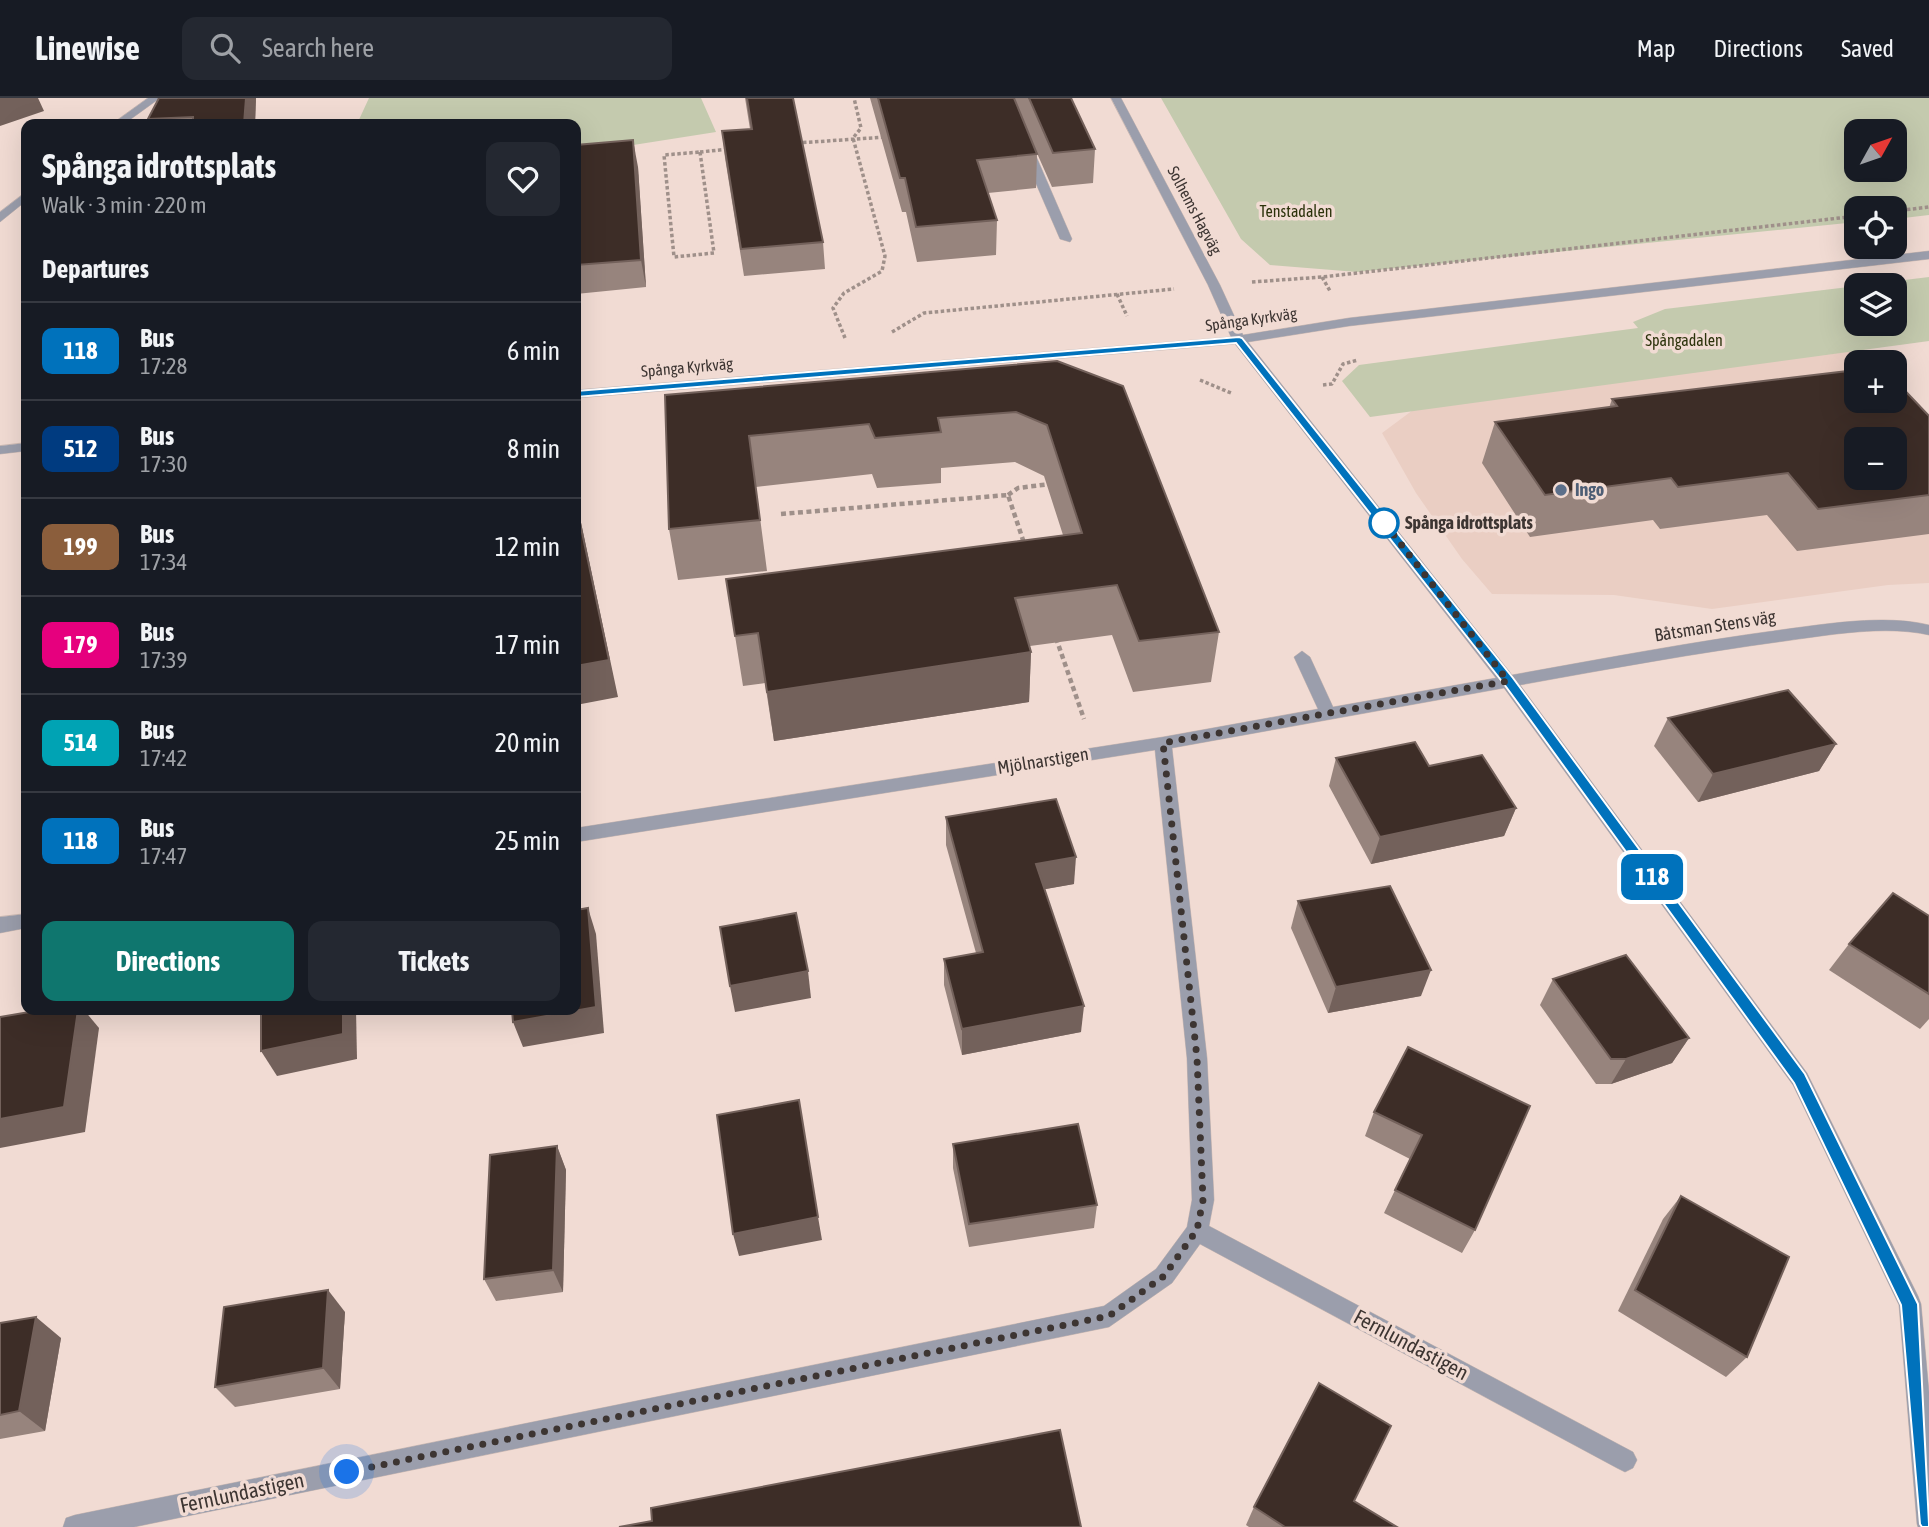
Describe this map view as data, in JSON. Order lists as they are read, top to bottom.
{
  "streets": {
    "street": [
      "Solhems Hagväg",
      "Spånga Kyrkväg",
      "Båtsman Stens väg",
      "Mjölnarstigen",
      "Fernlundastigen"
    ]
  },
  "crossings": [
    ["Solhems Hagväg", "Spånga Kyrkväg"],
    ["Solhems Hagväg", "Båtsman Stens väg"],
    ["Solhems Hagväg", "Mjölnarstigen"],
    ["Båtsman Stens väg", "Mjölnarstigen"],
    ["Mjölnarstigen", "Fernlundastigen"]
  ],
  "parks": ["Tenstadalen", "Spångadalen"],
  "places": ["Ingo", "Spånga idrottsplats"],
  "lines": ["bus line 118"],
  "north": "top right",
  "page": {
    "header": "Linewise",
    "search": "Search here",
    "nav": ["Map", "Directions", "Saved"],
    "on_map": "118",
    "map_buttons": ["+", "−"],
    "heading": [
      ["Spånga idrottsplats", "Walk · 3 min · 220 m"],
      "Departures"
    ],
    "list": [
      {
        "mark": "118",
        "name": "Bus",
        "note": "17:28",
        "value": "6 min"
      },
      {
        "mark": "512",
        "name": "Bus",
        "note": "17:30",
        "value": "8 min"
      },
      {
        "mark": "199",
        "name": "Bus",
        "note": "17:34",
        "value": "12 min"
      },
      {
        "mark": "179",
        "name": "Bus",
        "note": "17:39",
        "value": "17 min"
      },
      {
        "mark": "514",
        "name": "Bus",
        "note": "17:42",
        "value": "20 min"
      },
      {
        "mark": "118",
        "name": "Bus",
        "note": "17:47",
        "value": "25 min"
      }
    ],
    "buttons": ["Directions", "Tickets"]
  }
}
